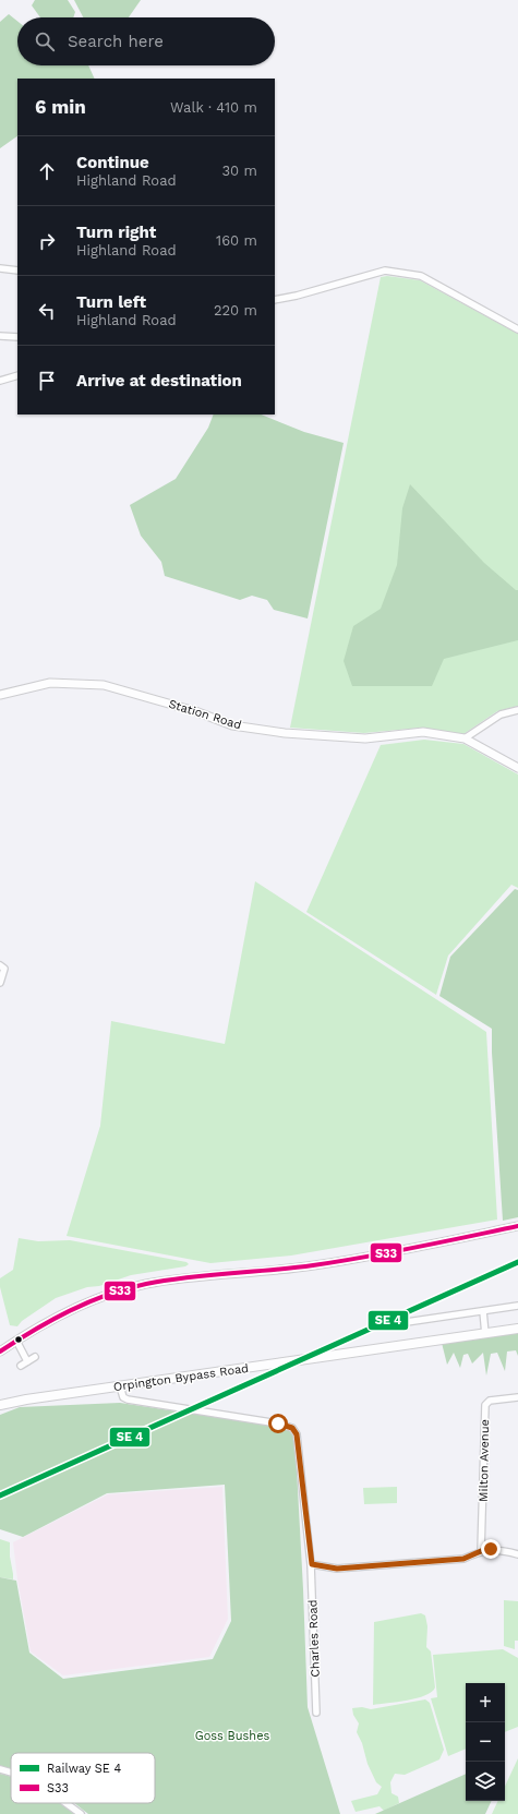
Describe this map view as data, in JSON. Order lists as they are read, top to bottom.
{
  "streets": {
    "main road": ["Orpington Bypass Road"],
    "street": ["Station Road", "Milton Avenue", "Charles Road"]
  },
  "crossings": [
    ["Orpington Bypass Road", "Charles Road"]
  ],
  "parks": ["Goss Bushes"],
  "lines": ["transit line S33"],
  "legend": ["Railway SE 4", "S33"],
  "page": {
    "search": "Search here",
    "heading": ["6 min", "Walk · 410 m"],
    "list": [
      ["Continue", "Highland Road", "30 m"],
      ["Turn right", "Highland Road", "160 m"],
      ["Turn left", "Highland Road", "220 m"],
      "Arrive at destination"
    ],
    "map_buttons": ["+", "−"]
  }
}
